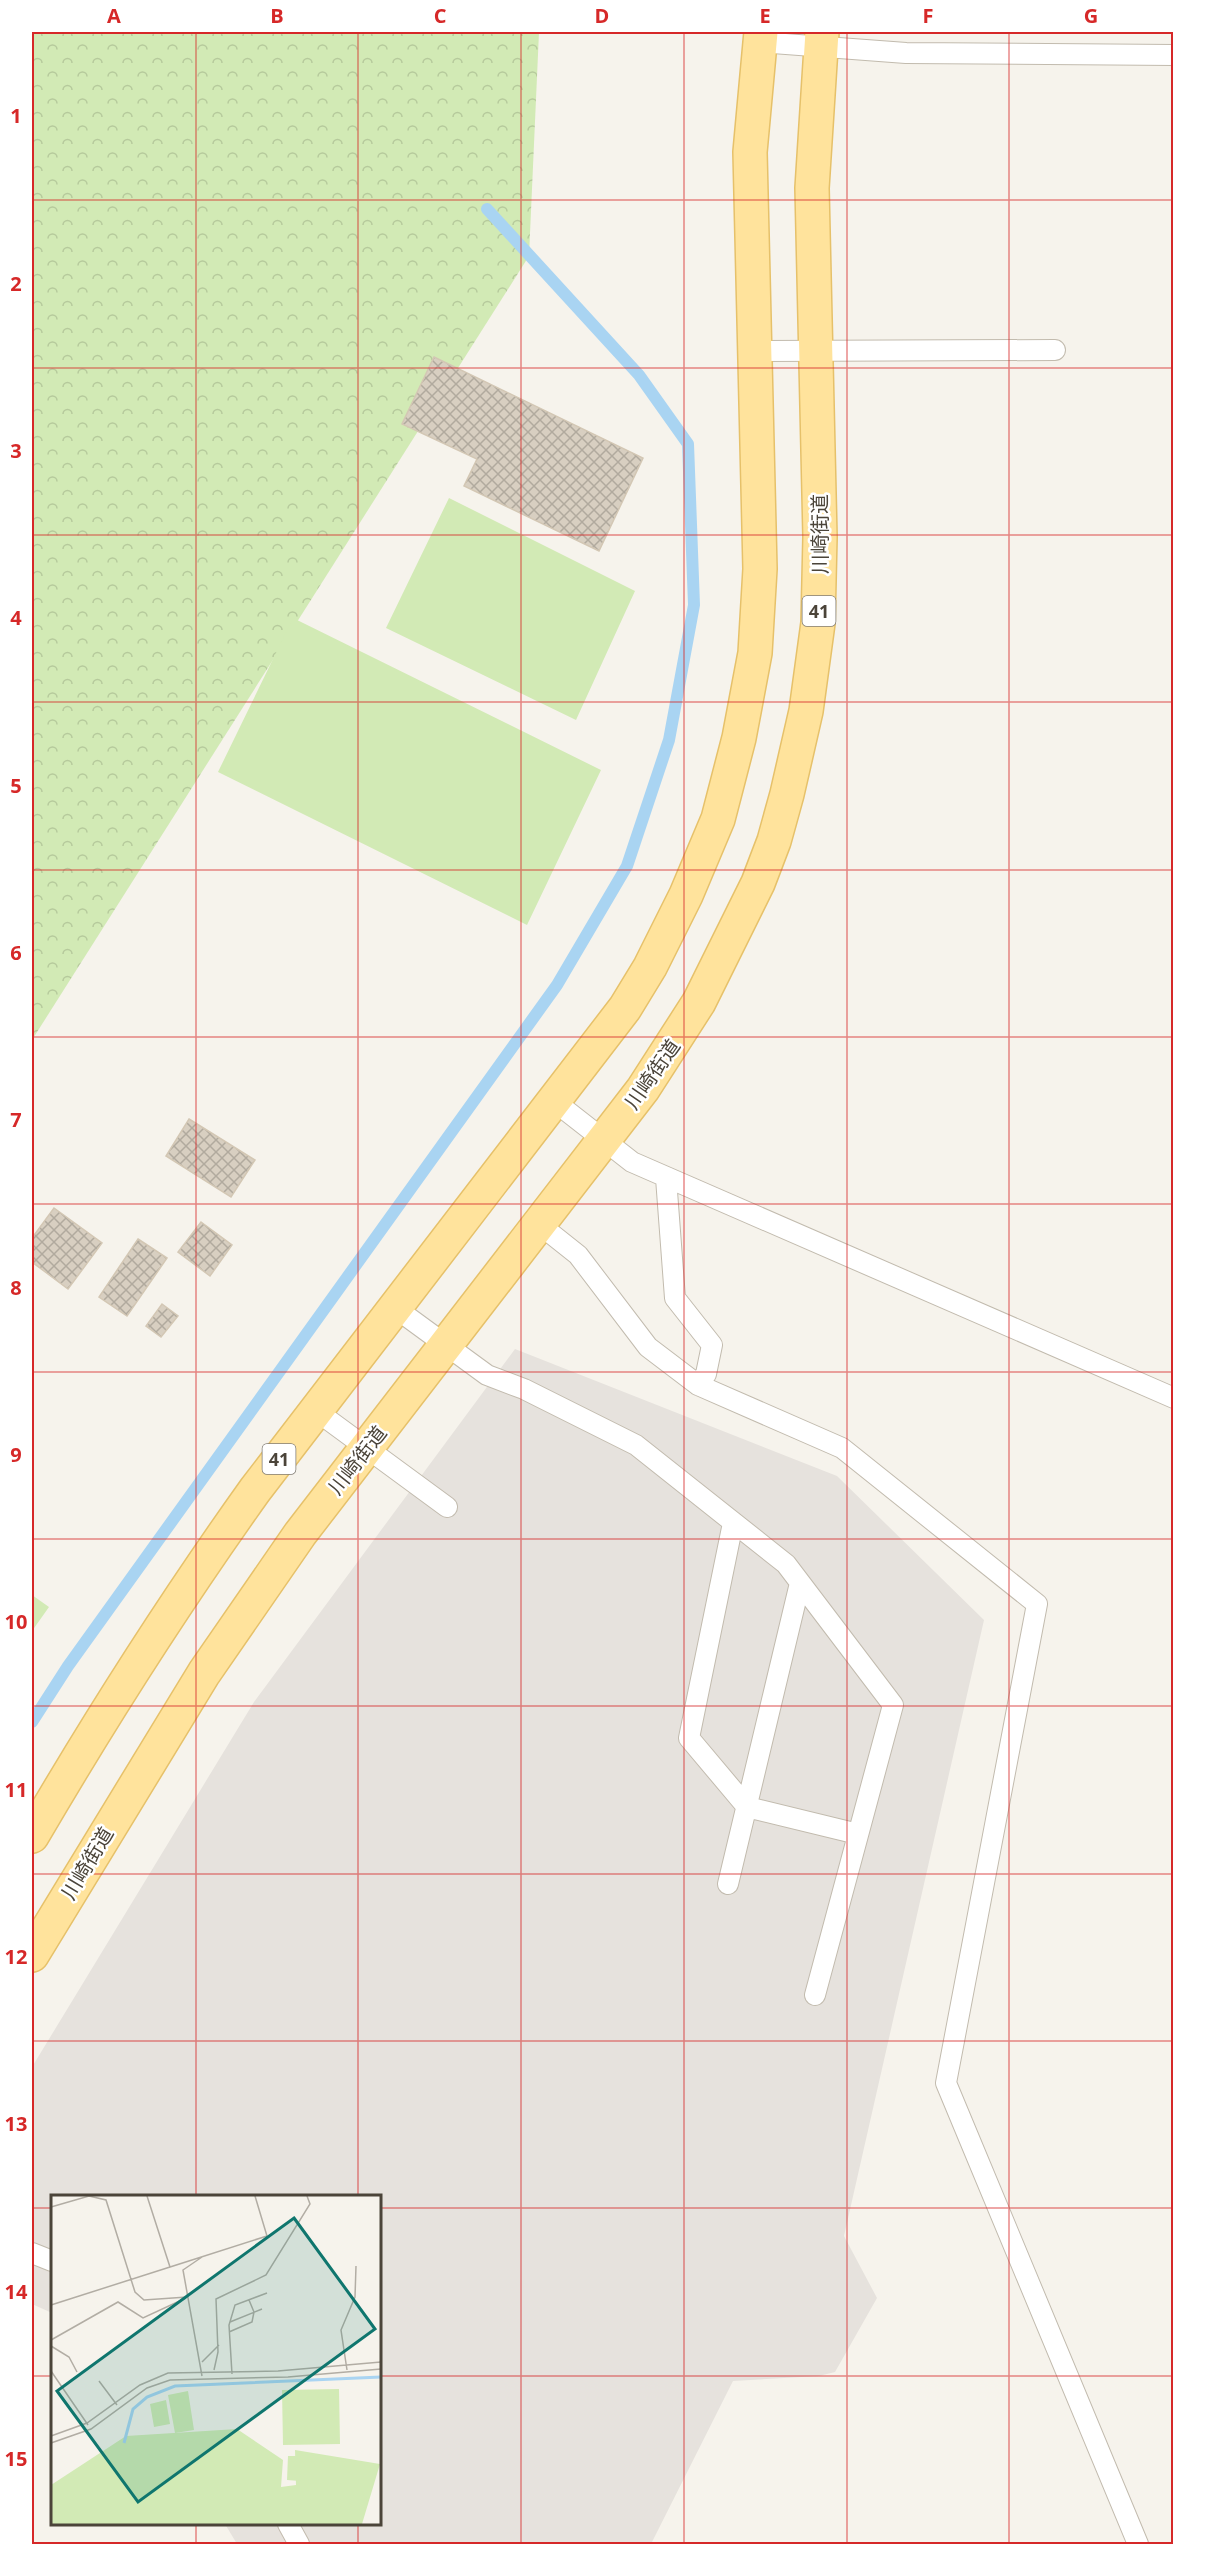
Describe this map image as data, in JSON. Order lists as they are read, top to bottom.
{
  "streets": {
    "main road": ["川崎街道", "41"]
  },
  "grid": {
    "columns": [
      "A",
      "B",
      "C",
      "D",
      "E",
      "F",
      "G"
    ],
    "rows": [
      "1",
      "2",
      "3",
      "4",
      "5",
      "6",
      "7",
      "8",
      "9",
      "10",
      "11",
      "12",
      "13",
      "14",
      "15"
    ]
  }
}
